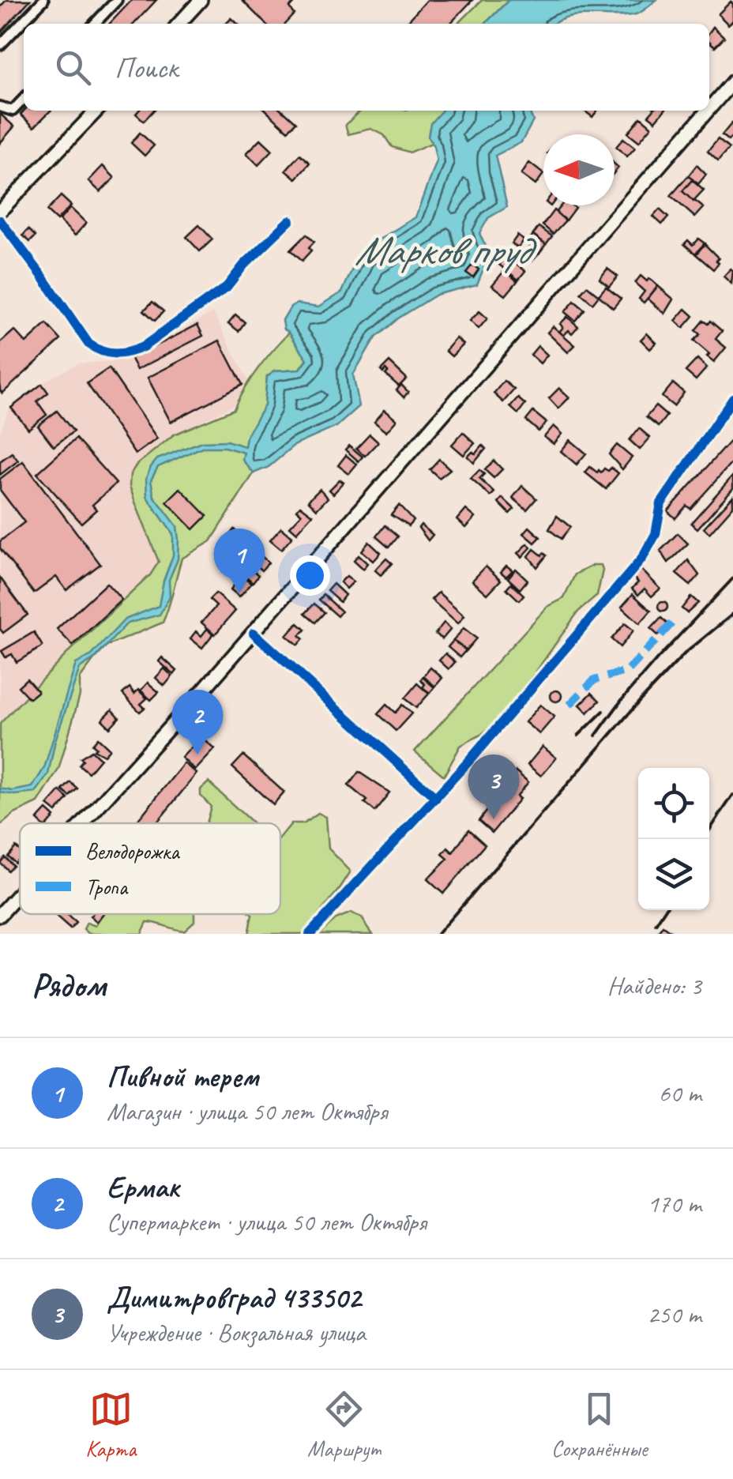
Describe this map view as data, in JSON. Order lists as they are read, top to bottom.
{
  "water": ["Марков пруд"],
  "legend": ["Велодорожка", "Тропа"],
  "north": "left",
  "page": {
    "search": "Поиск",
    "pins": ["1", "2", "3"],
    "heading": ["Рядом", "Найдено: 3"],
    "list": [
      {
        "mark": "1",
        "name": "Пивной терем",
        "note": "Магазин · улица 50 лет Октября",
        "value": "60 m"
      },
      {
        "mark": "2",
        "name": "Ермак",
        "note": "Супермаркет · улица 50 лет Октября",
        "value": "170 m"
      },
      {
        "mark": "3",
        "name": "Димитровград 433502",
        "note": "Учреждение · Вокзальная улица",
        "value": "250 m"
      }
    ],
    "nav": ["Карта", "Маршрут", "Сохранённые"]
  }
}
